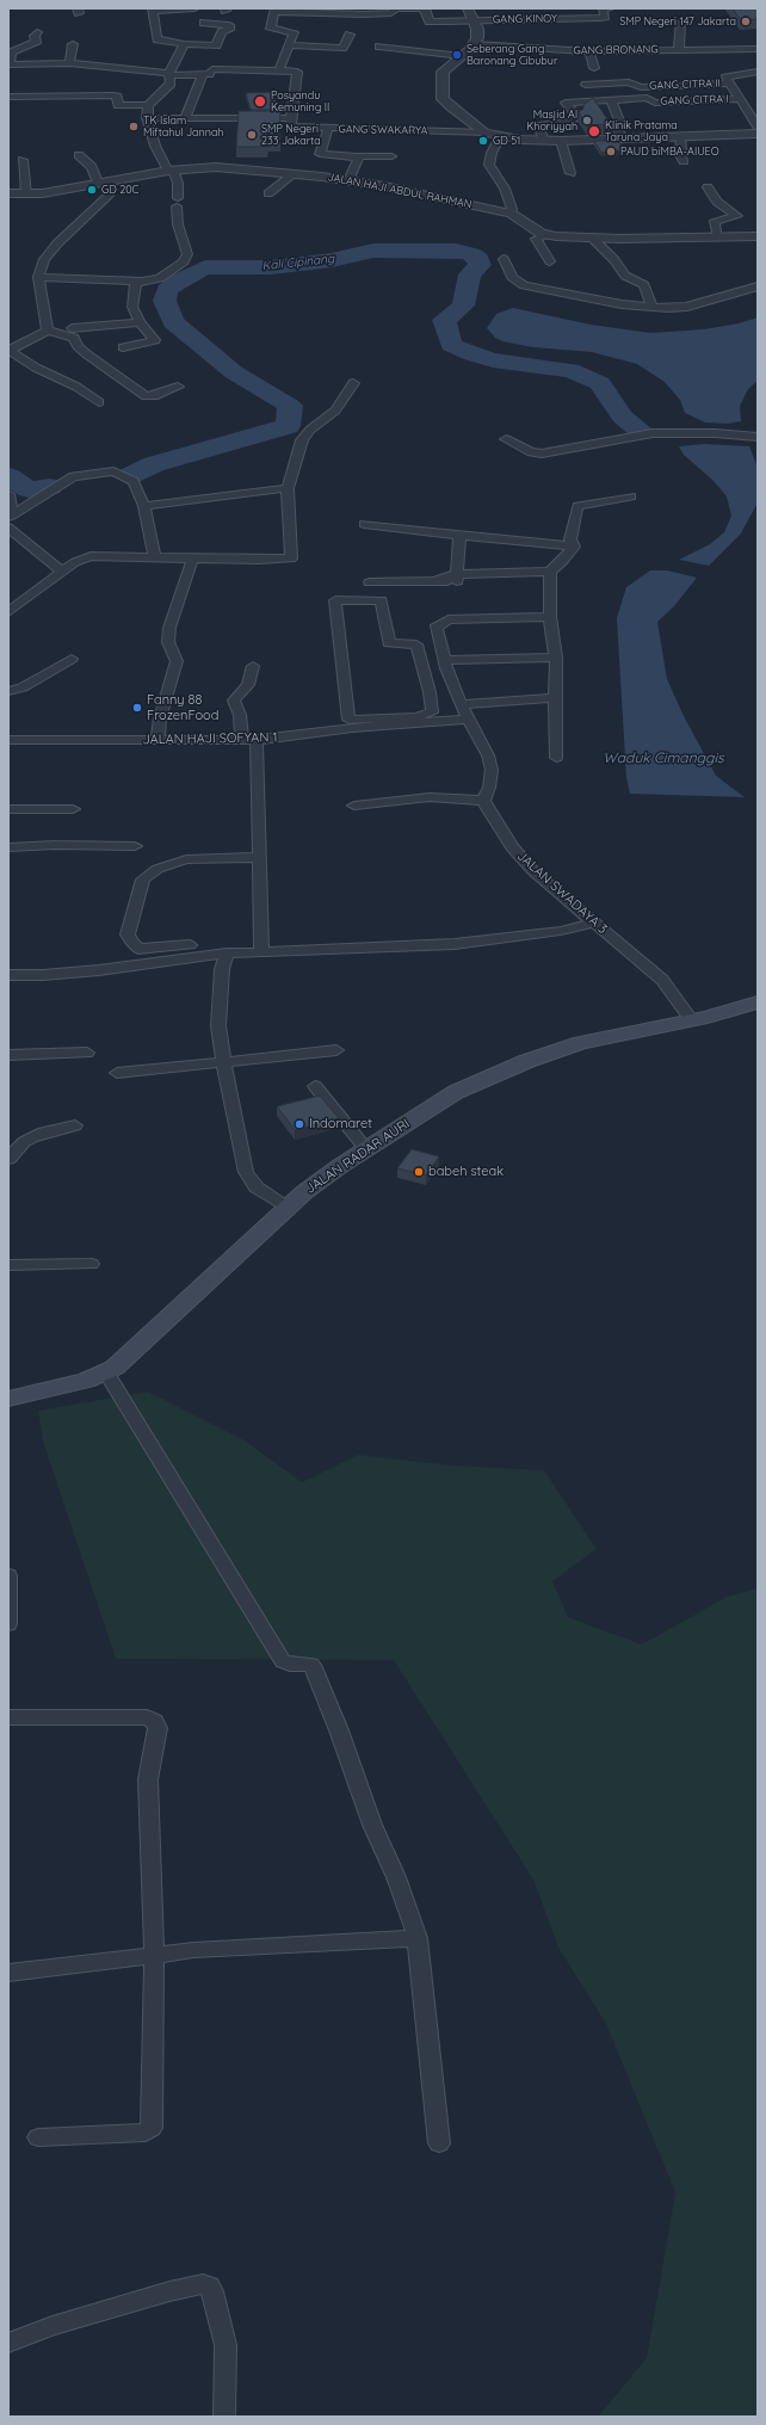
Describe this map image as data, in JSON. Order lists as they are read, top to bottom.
{
  "streets": {
    "main road": ["JALAN RADAR AURI"],
    "street": [
      "GANG KINOY",
      "GANG BRONANG",
      "GANG CITRA II",
      "GANG CITRA I",
      "GANG SWAKARYA",
      "JALAN HAJI ABDUL RAHMAN",
      "JALAN HAJI SOFYAN 1",
      "JALAN SWADAYA 3"
    ]
  },
  "crossings": [
    ["JALAN SWADAYA 3", "JALAN RADAR AURI"]
  ],
  "water": ["Kali Cipinang", "Waduk Cimanggis"],
  "places": [
    "SMP Negeri 147 Jakarta",
    "Seberang Gang Baronang Cibubur",
    "Posyandu Kemuning II",
    "Masjid Al Khoriyyah",
    "TK Islam Miftahul Jannah",
    "Klinik Pratama Taruna Jaya",
    "SMP Negeri 233 Jakarta",
    "GD 51",
    "PAUD biMBA-AIUEO",
    "GD 20C",
    "Fanny 88 FrozenFood",
    "Indomaret",
    "babeh steak"
  ]
}
